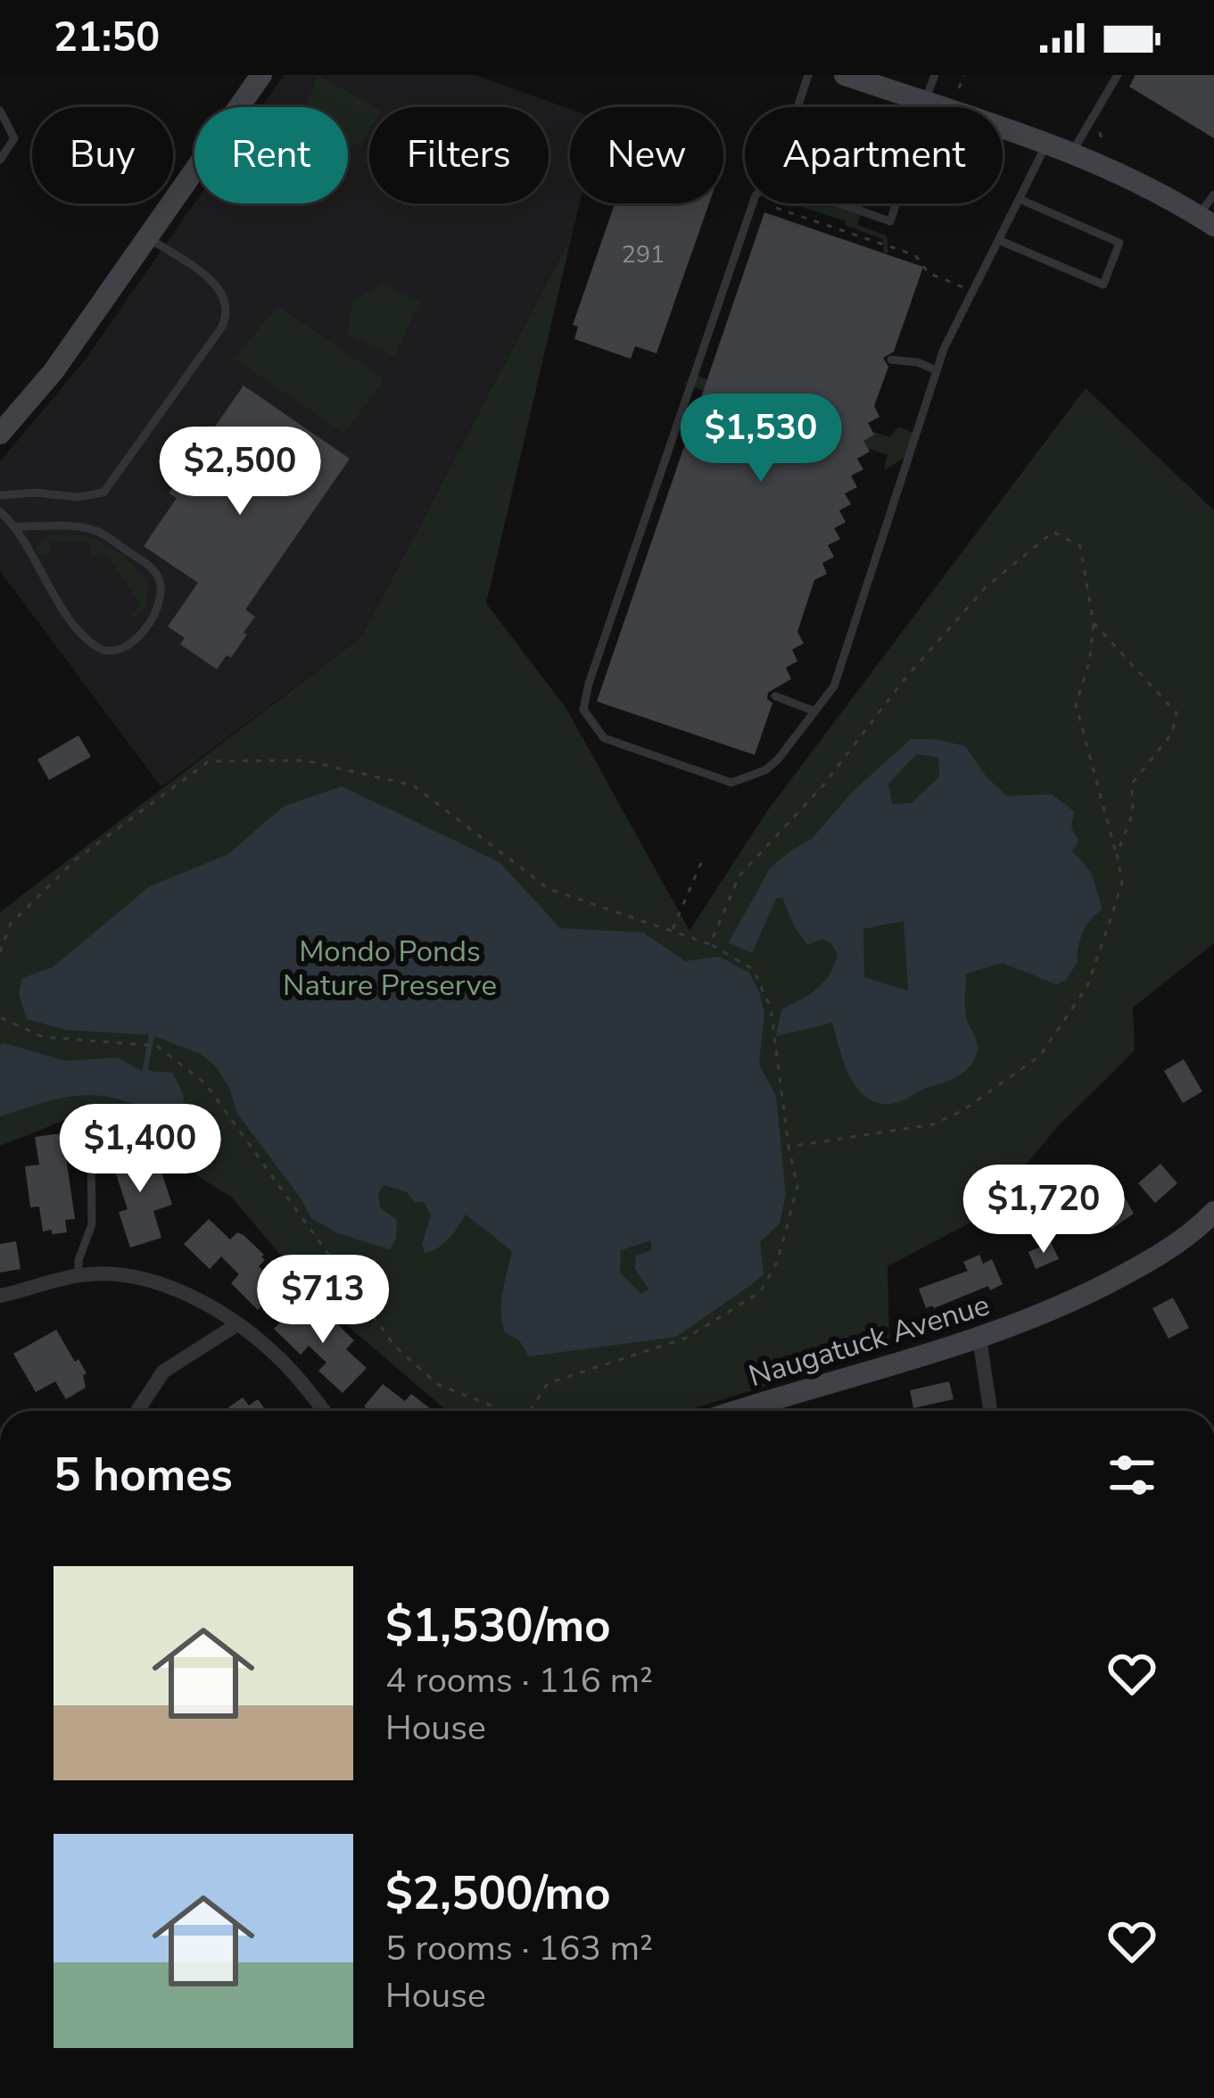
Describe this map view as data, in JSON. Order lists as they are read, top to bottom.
{
  "streets": {
    "main road": ["Naugatuck Avenue"]
  },
  "parks": ["Mondo Ponds Nature Preserve"],
  "house_numbers": ["291"],
  "page": {
    "status": "21:50",
    "chip": [
      "Buy",
      "Rent",
      "Filters",
      "New",
      "Apartment"
    ],
    "price": [
      "$1,530",
      "$2,500",
      "$1,400",
      "$1,720",
      "$713"
    ],
    "heading": "5 homes",
    "list": [
      {
        "name": "$1,530/mo",
        "note": "4 rooms · 116 m² · House"
      },
      {
        "name": "$2,500/mo",
        "note": "5 rooms · 163 m² · House"
      }
    ]
  }
}
